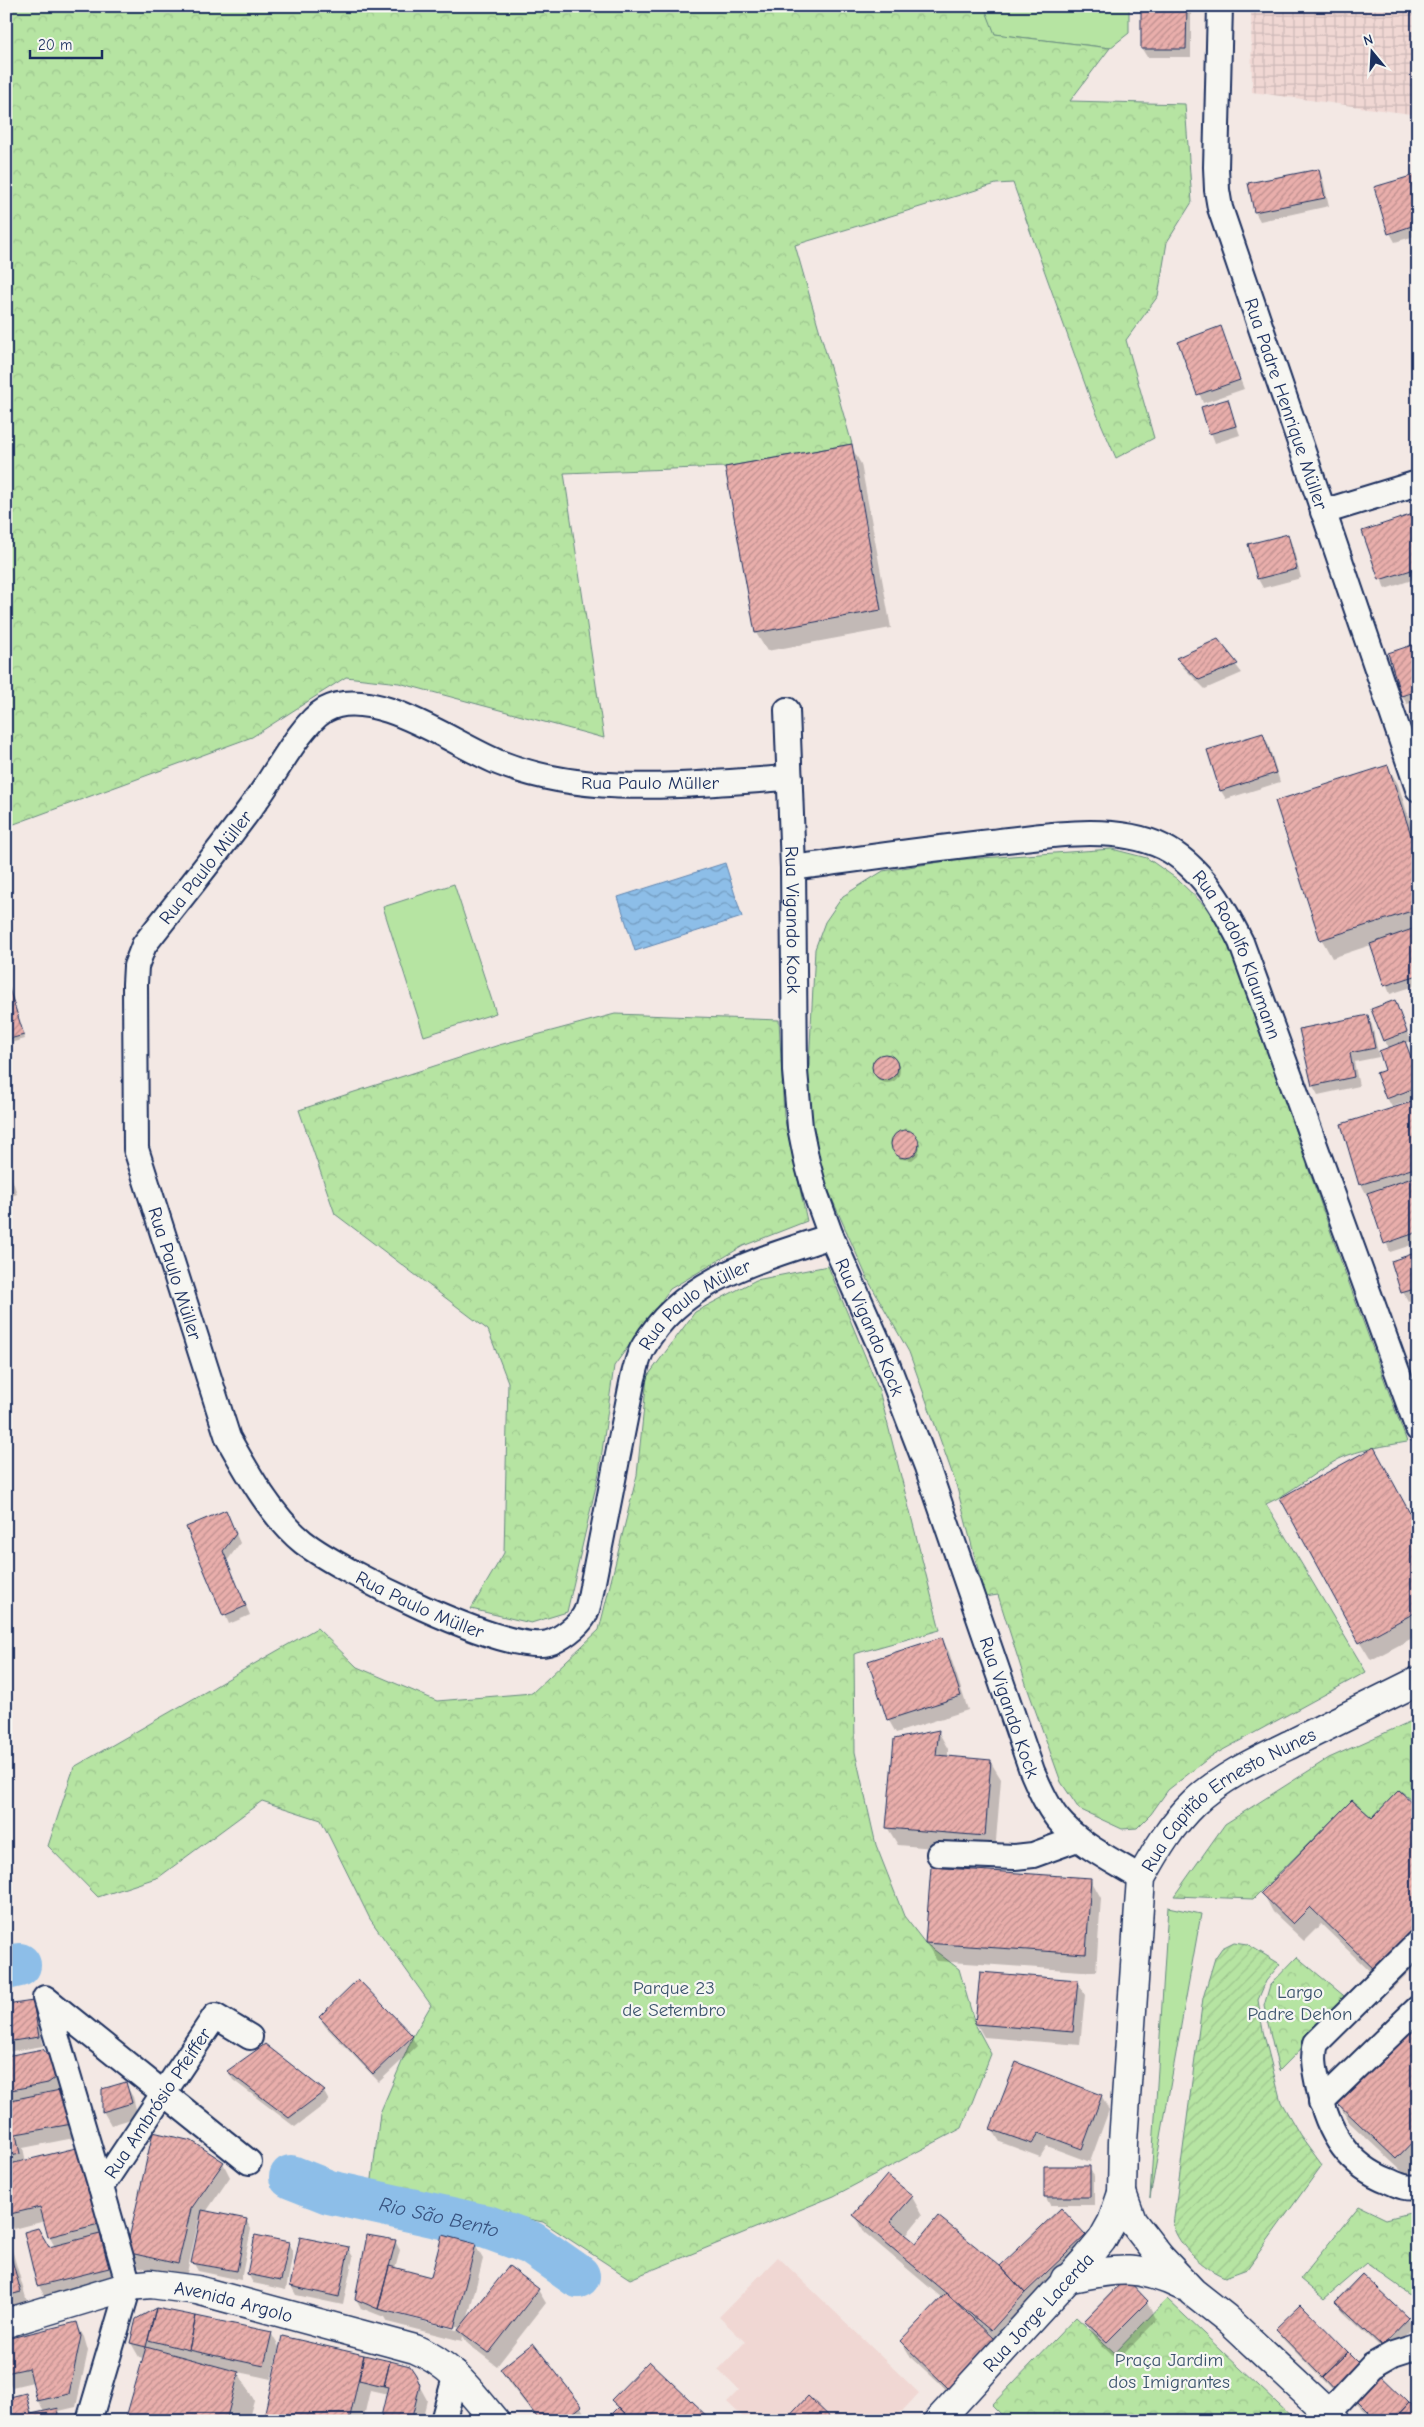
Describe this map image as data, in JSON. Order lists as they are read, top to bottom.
{
  "streets": {
    "main road": ["Rua Capitão Ernesto Nunes", "Avenida Argolo", "Rua Jorge Lacerda"],
    "street": [
      "Rua Padre Henrique Müller",
      "Rua Paulo Müller",
      "Rua Vigando Kock",
      "Rua Rodolfo Klaumann",
      "Rua Ambrósio Pfeiffer"
    ]
  },
  "crossings": [
    ["Rua Paulo Müller", "Rua Vigando Kock"],
    ["Rua Vigando Kock", "Rua Rodolfo Klaumann"],
    ["Rua Vigando Kock", "Rua Capitão Ernesto Nunes"],
    ["Rua Capitão Ernesto Nunes", "Rua Jorge Lacerda"],
    ["Rua Ambrósio Pfeiffer", "Avenida Argolo"]
  ],
  "water": ["Rio São Bento"],
  "parks": ["Parque 23 de Setembro", "Largo Padre Dehon", "Praça Jardim dos Imigrantes"],
  "scale_bar": "20 m",
  "north": "top"
}
